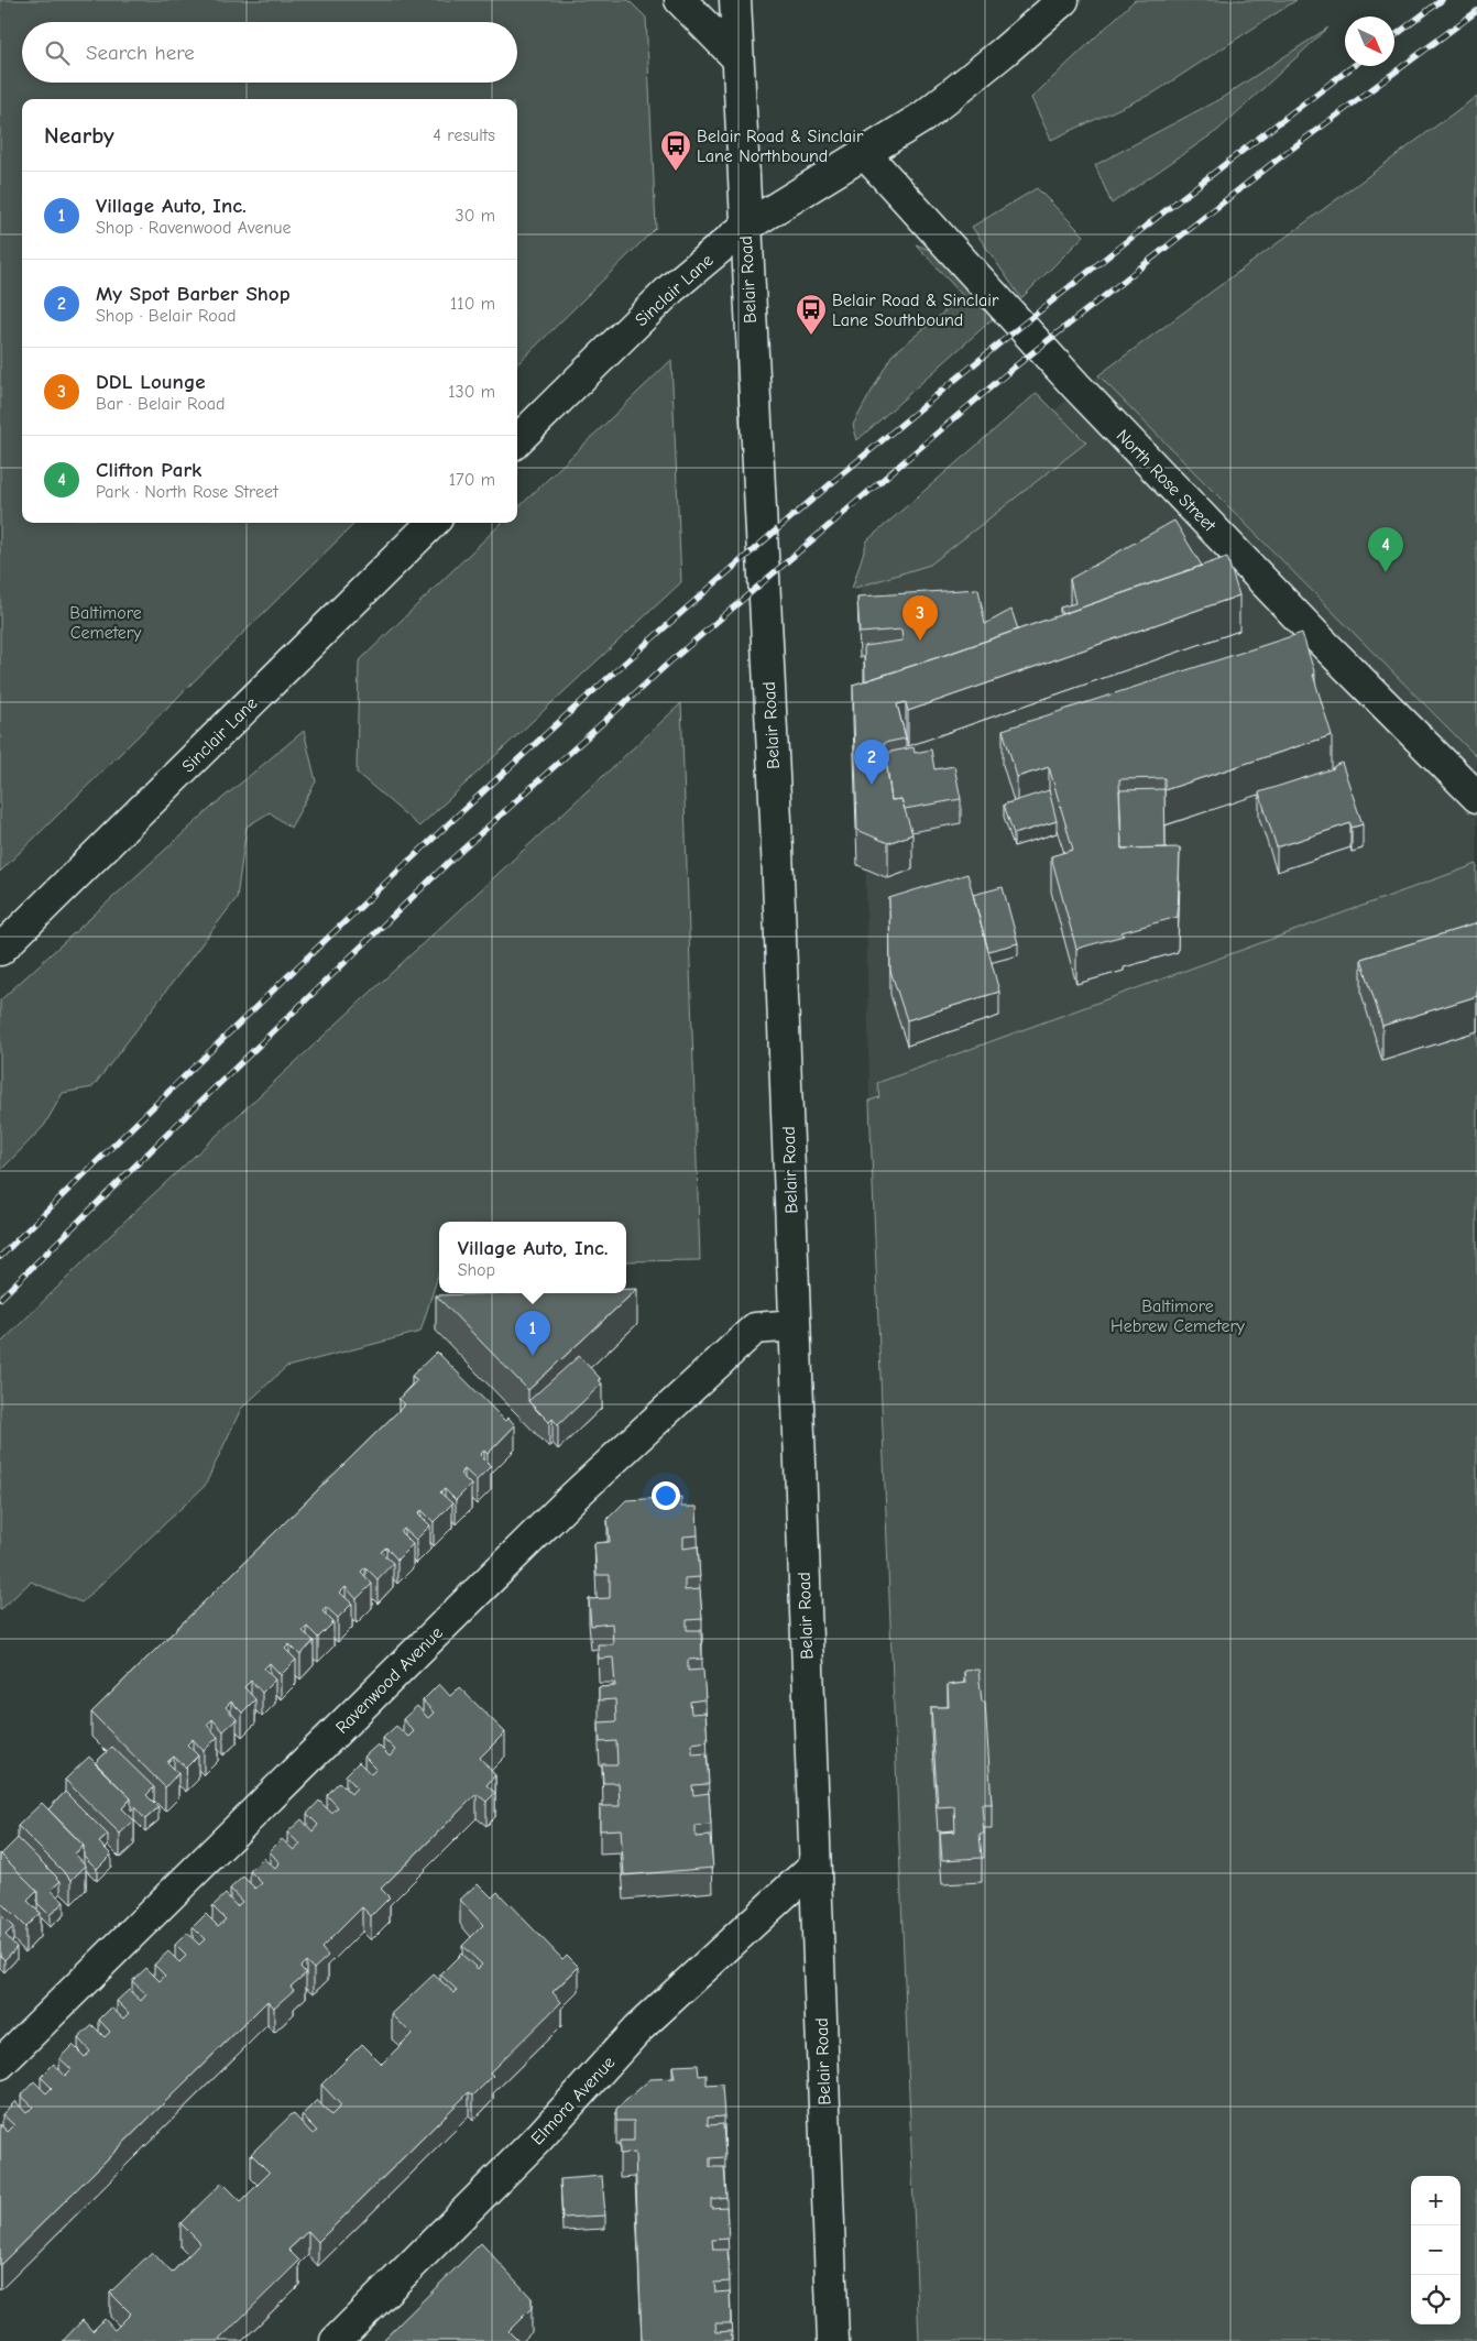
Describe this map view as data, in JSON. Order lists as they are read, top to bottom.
{
  "streets": {
    "main road": [
      "Belair Road",
      "Sinclair Lane",
      "North Rose Street",
      "Ravenwood Avenue",
      "Elmora Avenue"
    ]
  },
  "crossings": [
    ["Belair Road", "Sinclair Lane"],
    ["Belair Road", "Ravenwood Avenue"],
    ["Belair Road", "Elmora Avenue"],
    ["Sinclair Lane", "North Rose Street"]
  ],
  "parks": ["Baltimore Cemetery", "Baltimore Hebrew Cemetery"],
  "places": {
    "bus stop": ["Belair Road & Sinclair Lane Northbound", "Belair Road & Sinclair Lane Southbound"]
  },
  "north": "bottom right",
  "page": {
    "search": "Search here",
    "heading": ["Nearby", "4 results"],
    "list": [
      {
        "mark": "1",
        "name": "Village Auto, Inc.",
        "note": "Shop · Ravenwood Avenue",
        "value": "30 m"
      },
      {
        "mark": "2",
        "name": "My Spot Barber Shop",
        "note": "Shop · Belair Road",
        "value": "110 m"
      },
      {
        "mark": "3",
        "name": "DDL Lounge",
        "note": "Bar · Belair Road",
        "value": "130 m"
      },
      {
        "mark": "4",
        "name": "Clifton Park",
        "note": "Park · North Rose Street",
        "value": "170 m"
      }
    ],
    "pins": [
      "4",
      "3",
      "2",
      "1"
    ],
    "popup": ["Village Auto, Inc.", "Shop"],
    "map_buttons": ["+", "−"]
  }
}
